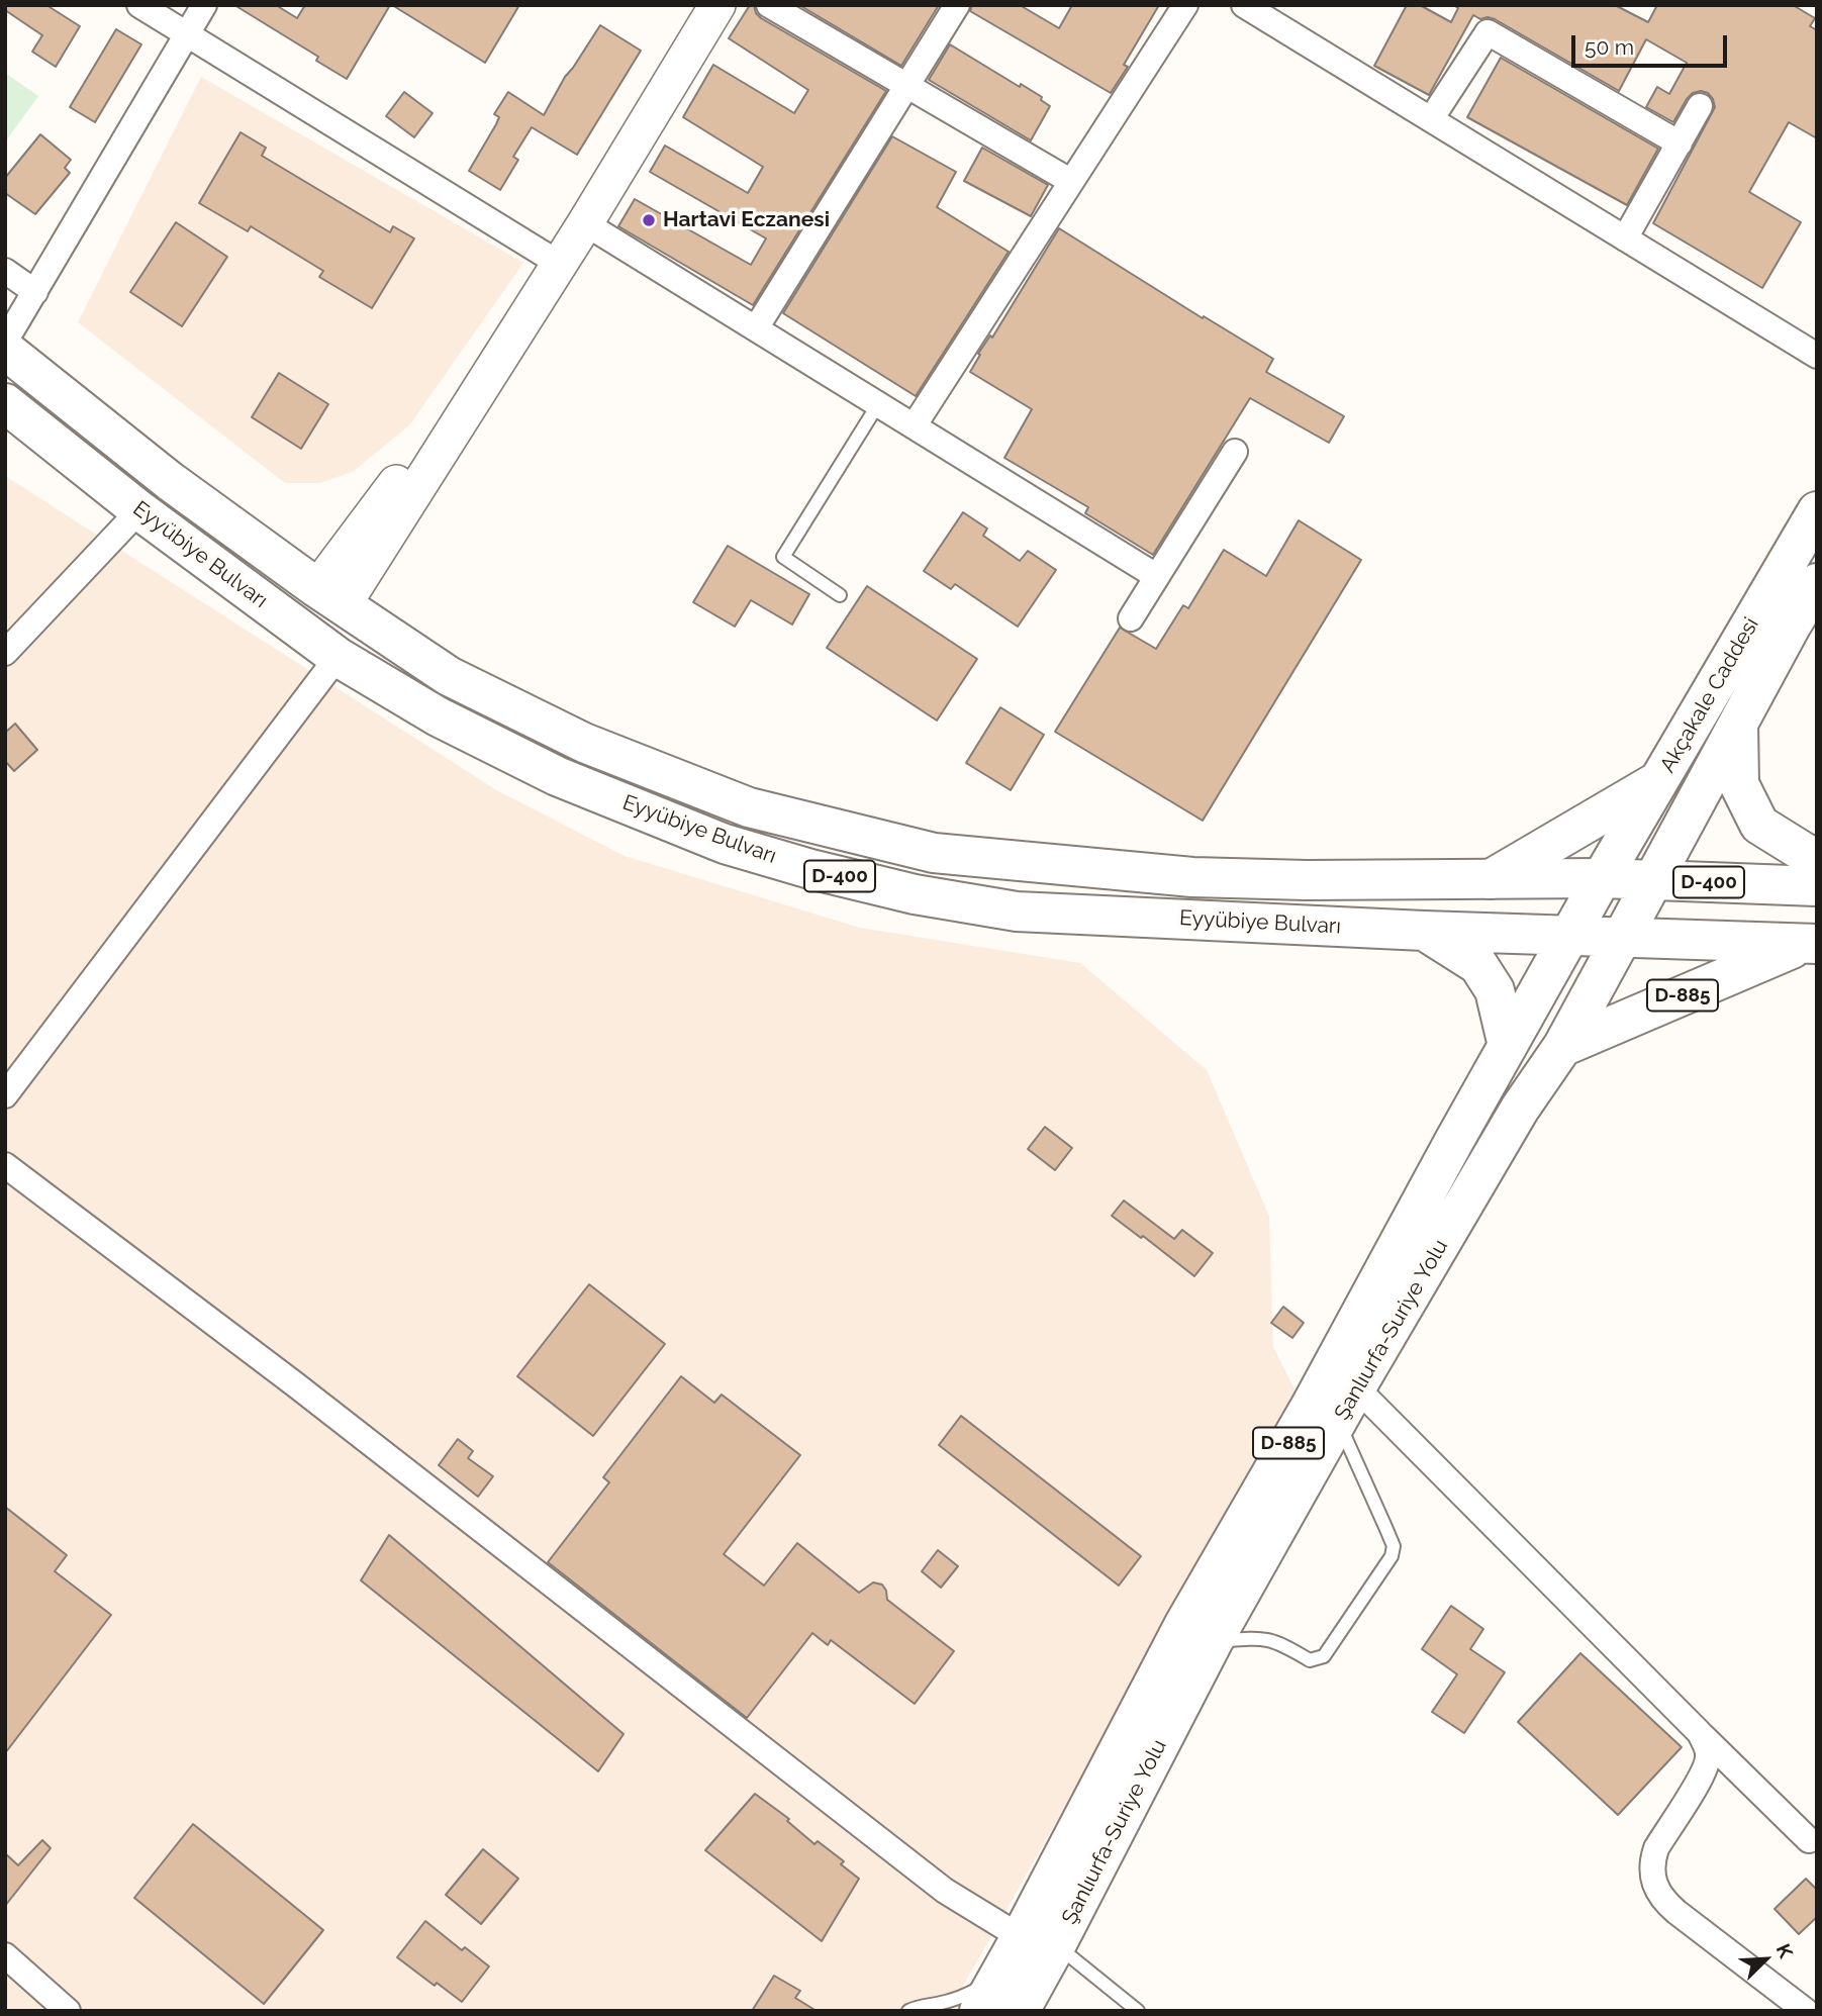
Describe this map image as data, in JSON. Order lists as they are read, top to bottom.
{
  "streets": {
    "main road": [
      "Eyyübiye Bulvarı",
      "Akçakale Caddesi",
      "D-400",
      "D-885",
      "Şanlıurfa-Suriye Yolu"
    ]
  },
  "crossings": [
    ["Eyyübiye Bulvarı", "Akçakale Caddesi"],
    ["Eyyübiye Bulvarı", "D-400"],
    ["Eyyübiye Bulvarı", "D-885"],
    ["Eyyübiye Bulvarı", "Şanlıurfa-Suriye Yolu"],
    ["Akçakale Caddesi", "D-400"],
    ["Akçakale Caddesi", "Şanlıurfa-Suriye Yolu"],
    ["D-400", "Şanlıurfa-Suriye Yolu"],
    ["D-885", "Şanlıurfa-Suriye Yolu"]
  ],
  "places": ["Hartavi Eczanesi"],
  "scale_bar": "50 m",
  "north": "top right"
}
